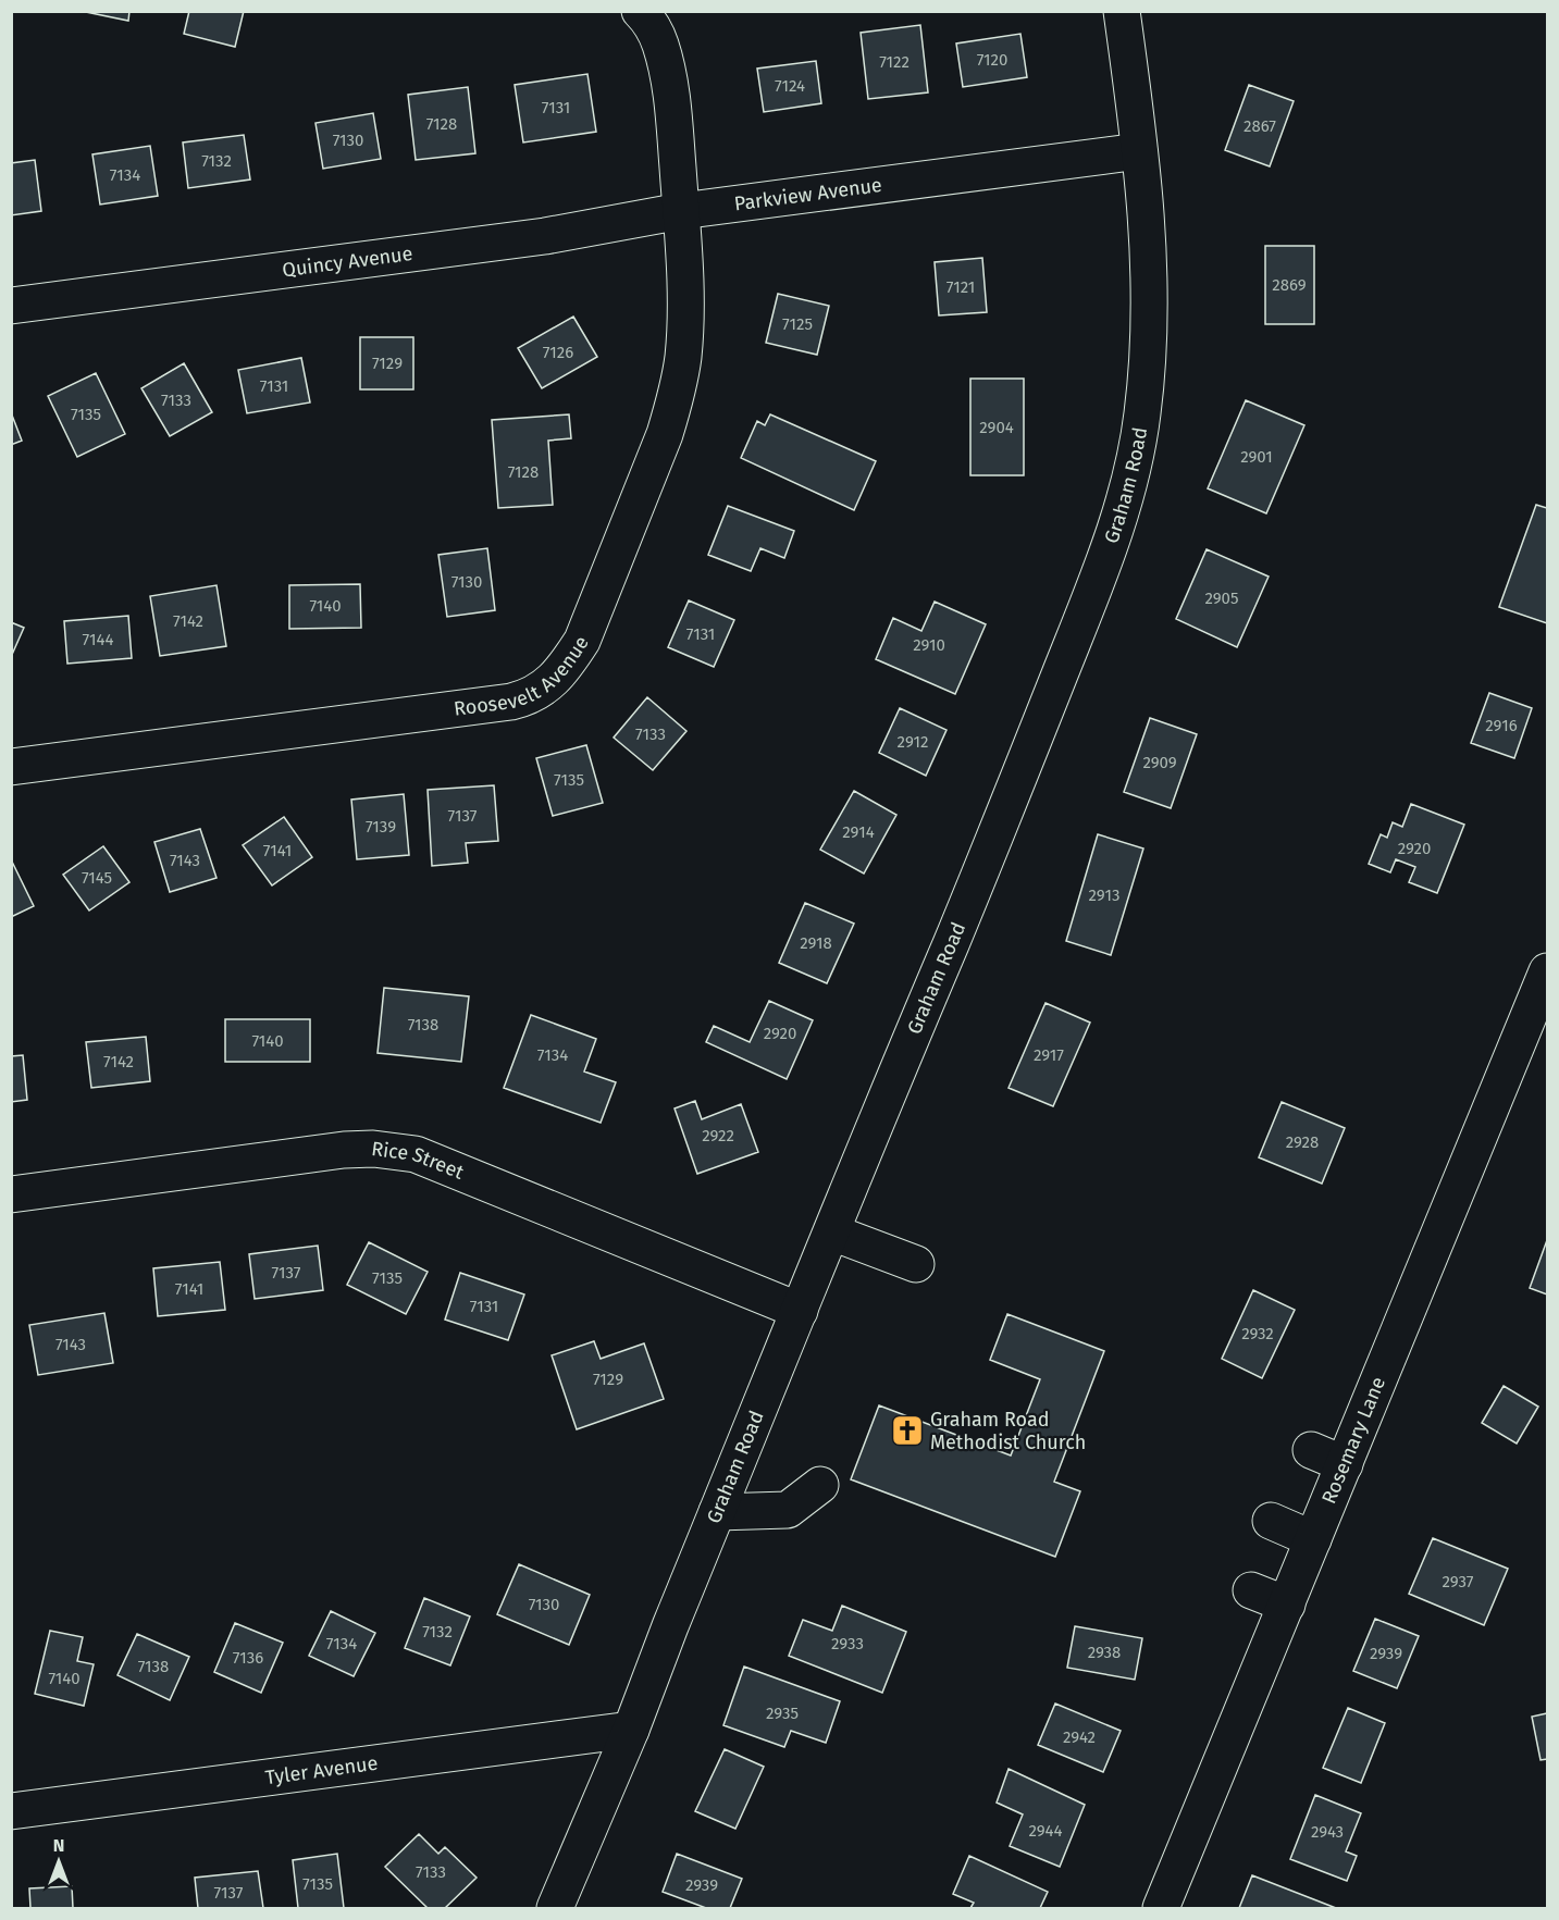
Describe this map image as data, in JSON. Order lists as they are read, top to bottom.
{
  "streets": {
    "street": [
      "Parkview Avenue",
      "Quincy Avenue",
      "Graham Road",
      "Roosevelt Avenue",
      "Rice Street",
      "Rosemary Lane",
      "Tyler Avenue"
    ]
  },
  "crossings": [
    ["Parkview Avenue", "Quincy Avenue"],
    ["Parkview Avenue", "Graham Road"],
    ["Parkview Avenue", "Roosevelt Avenue"],
    ["Quincy Avenue", "Roosevelt Avenue"],
    ["Graham Road", "Rice Street"],
    ["Graham Road", "Tyler Avenue"]
  ],
  "places": {
    "church": ["Graham Road Methodist Church"]
  },
  "house_numbers": [
    "7120",
    "7122",
    "7124",
    "7131",
    "7128",
    "2867",
    "7130",
    "7132",
    "7134",
    "2869",
    "7121",
    "7125",
    "7126",
    "7129",
    "7131",
    "7133",
    "7135",
    "2904",
    "2901",
    "7128",
    "7130",
    "2905",
    "7140",
    "7142",
    "7131",
    "7144",
    "2910",
    "2916",
    "7133",
    "2912",
    "2909",
    "7135",
    "7137",
    "7139",
    "2914",
    "2920",
    "7141",
    "7143",
    "7145",
    "2913",
    "2918",
    "7138",
    "2920",
    "7140",
    "7134",
    "2917",
    "7142",
    "2922",
    "2928",
    "7137",
    "7135",
    "7141",
    "7131",
    "2932",
    "7143",
    "7129",
    "2937",
    "7130",
    "7132",
    "7134",
    "2933",
    "2938",
    "2939",
    "7136",
    "7138",
    "7140",
    "2935",
    "2942",
    "2944",
    "2943",
    "7133",
    "7135",
    "2939",
    "7137"
  ],
  "north": "top"
}
